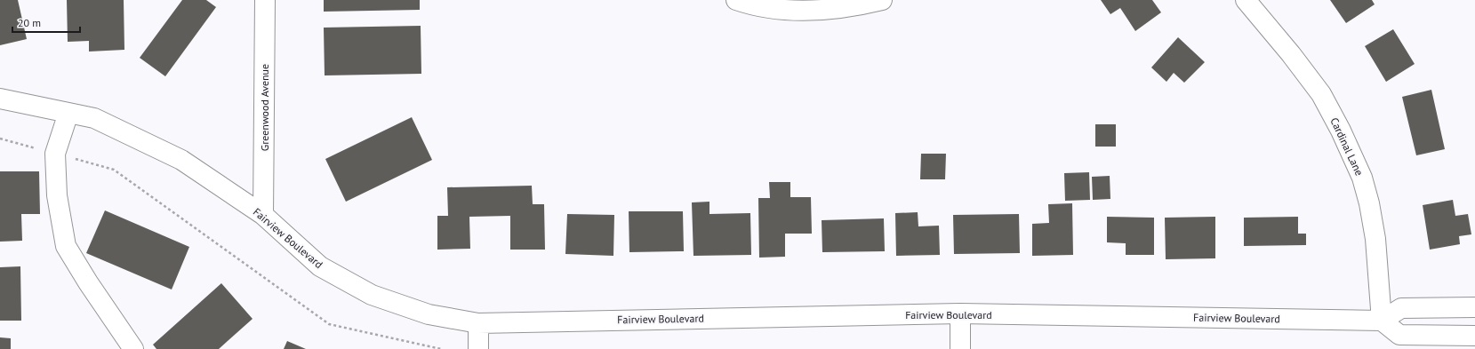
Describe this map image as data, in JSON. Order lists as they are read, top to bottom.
{
  "streets": {
    "street": ["Greenwood Avenue", "Cardinal Lane", "Fairview Boulevard"]
  },
  "crossings": [
    ["Greenwood Avenue", "Fairview Boulevard"],
    ["Cardinal Lane", "Fairview Boulevard"]
  ],
  "scale_bar": "20 m"
}
